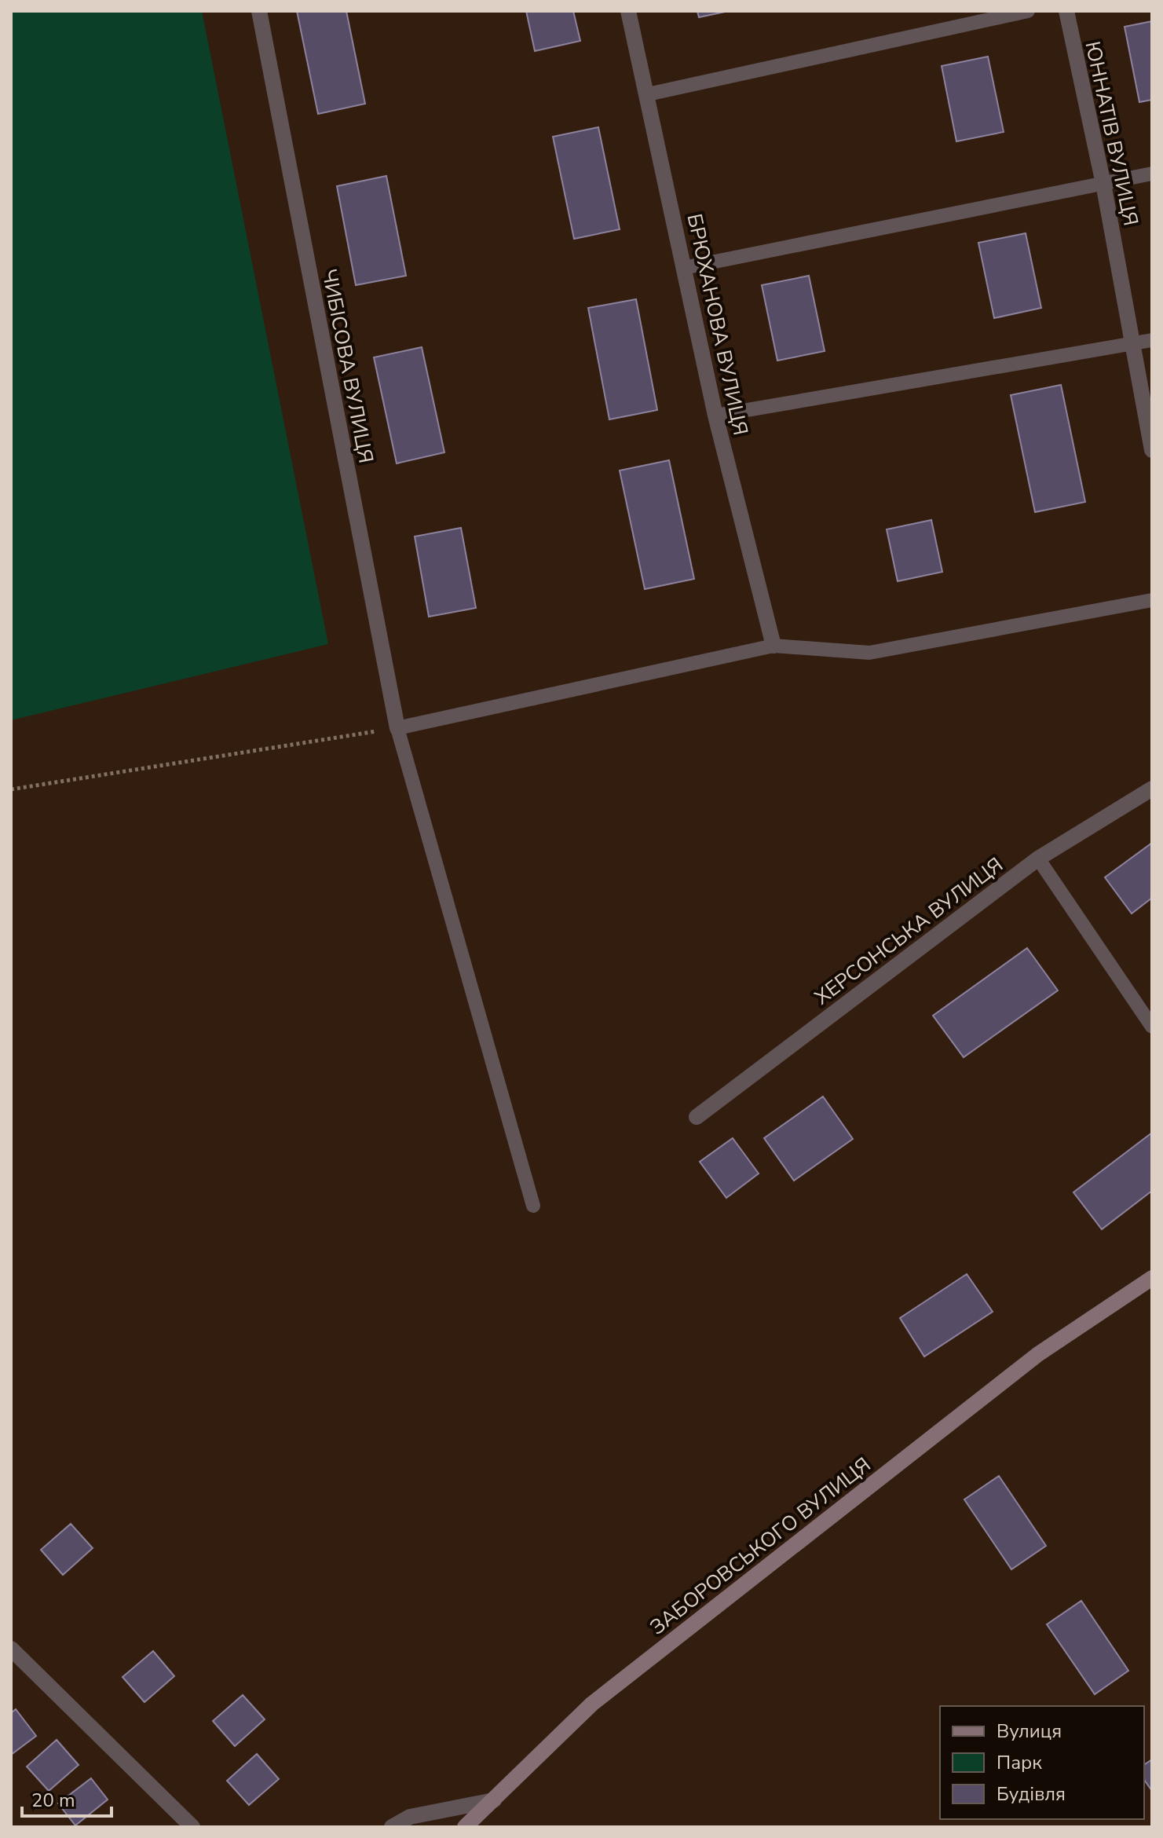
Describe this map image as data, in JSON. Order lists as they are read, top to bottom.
{
  "streets": {
    "main road": ["ЗАБОРОВСЬКОГО ВУЛИЦЯ"],
    "street": [
      "ЮННАТІВ ВУЛИЦЯ",
      "БРЮХАНОВА ВУЛИЦЯ",
      "ЧИБІСОВА ВУЛИЦЯ",
      "ХЕРСОНСЬКА ВУЛИЦЯ"
    ]
  },
  "legend": ["Вулиця", "Парк", "Будівля"],
  "scale_bar": "20 m"
}
